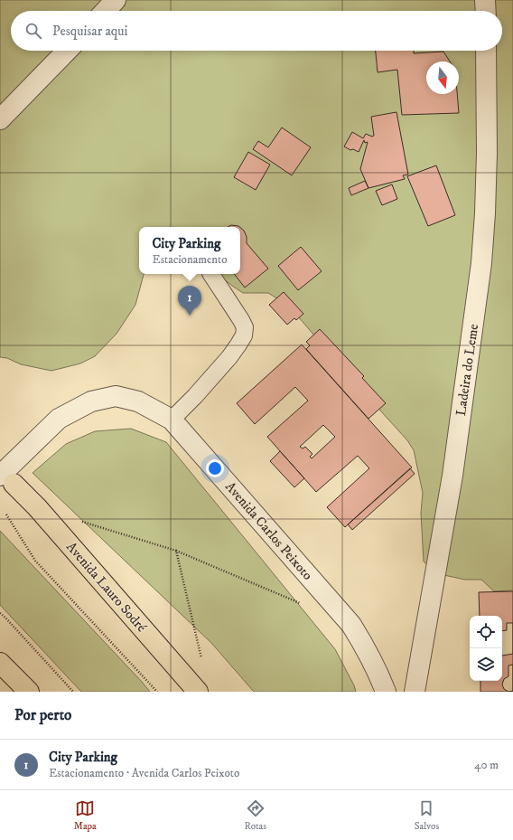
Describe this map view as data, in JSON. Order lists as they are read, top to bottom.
{
  "streets": {
    "highway": ["Avenida Lauro Sodré"],
    "street": ["Ladeira do Leme", "Avenida Carlos Peixoto"]
  },
  "crossings": [
    ["Avenida Carlos Peixoto", "Avenida Lauro Sodré"]
  ],
  "north": "bottom",
  "page": {
    "search": "Pesquisar aqui",
    "popup": ["City Parking", "Estacionamento"],
    "pins": "1",
    "heading": "Por perto",
    "list": [
      {
        "mark": "1",
        "name": "City Parking",
        "note": "Estacionamento · Avenida Carlos Peixoto",
        "value": "40 m"
      }
    ],
    "nav": ["Mapa", "Rotas", "Salvos"]
  }
}
